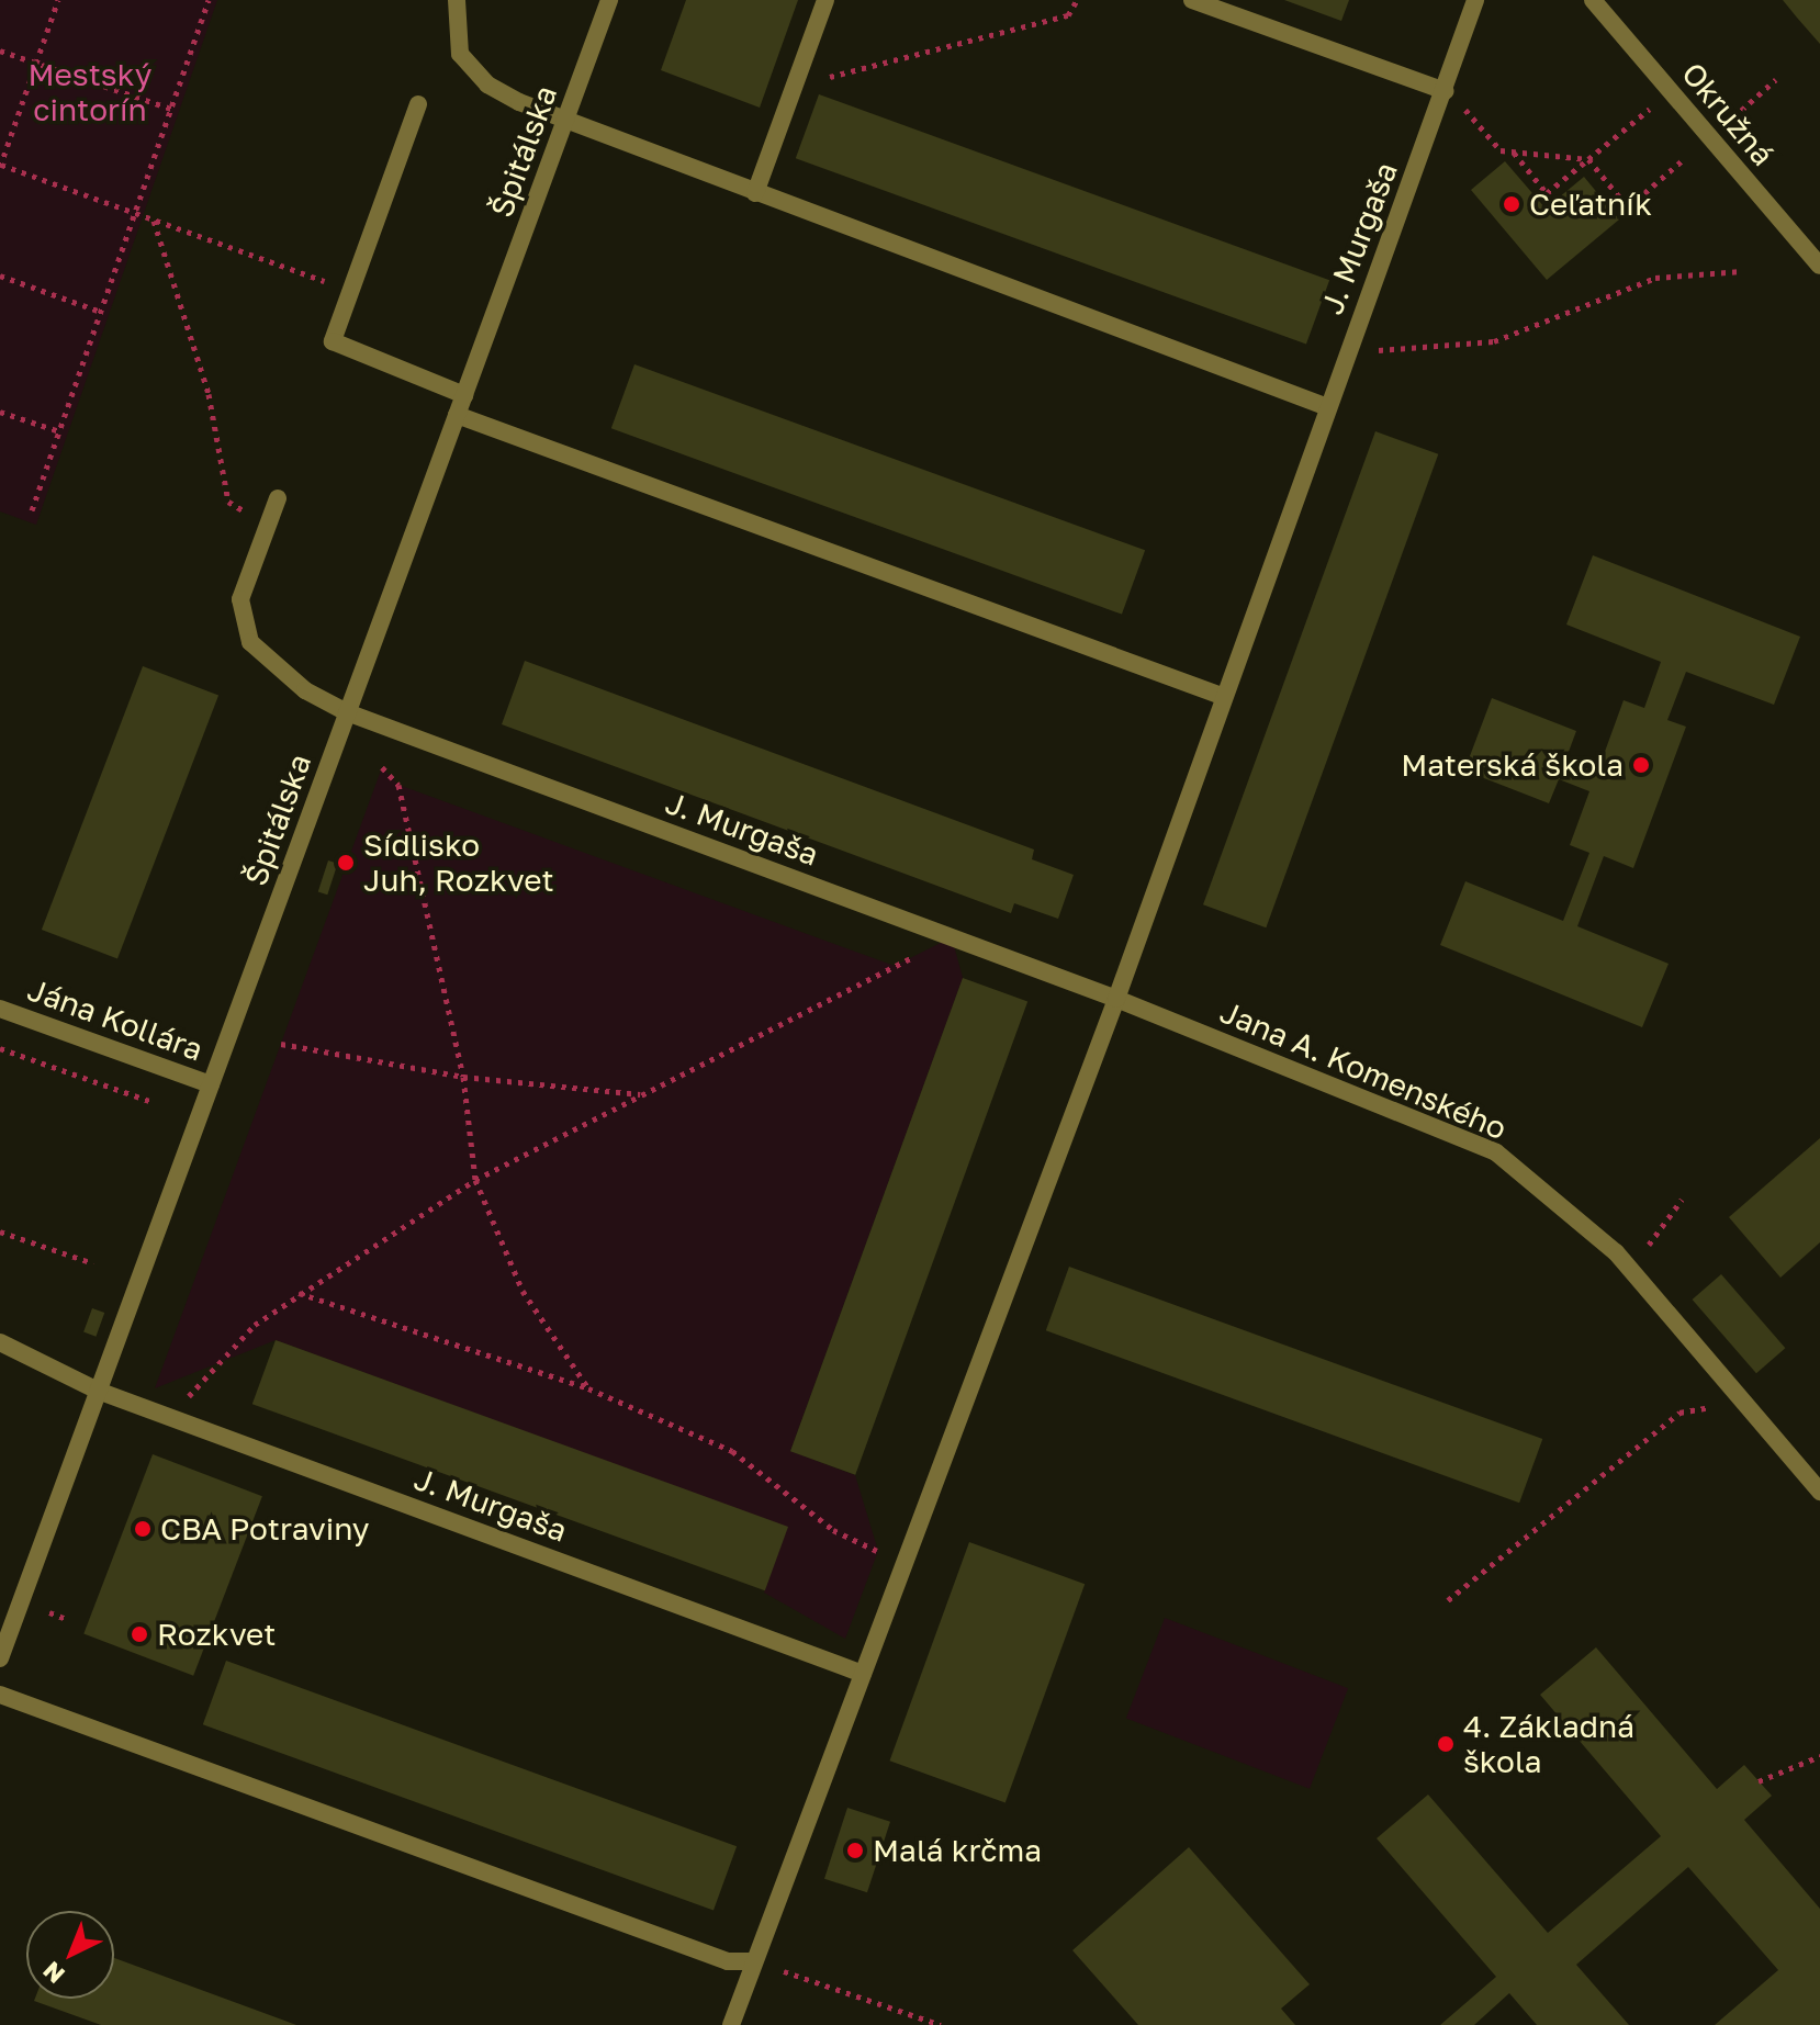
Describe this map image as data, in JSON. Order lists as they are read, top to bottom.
{
  "streets": {
    "street": [
      "Okružná",
      "Špitálska",
      "J. Murgaša",
      "Jána Kollára",
      "Jana A. Komenského"
    ]
  },
  "crossings": [
    ["Špitálska", "J. Murgaša"],
    ["Špitálska", "Jána Kollára"],
    ["J. Murgaša", "Jana A. Komenského"]
  ],
  "parks": ["Mestský cintorín"],
  "places": [
    "Ceľatník",
    "Materská škola",
    "Sídlisko Juh, Rozkvet",
    "CBA Potraviny",
    "Rozkvet",
    "4. Základná škola",
    "Malá krčma"
  ],
  "north": "bottom left"
}
